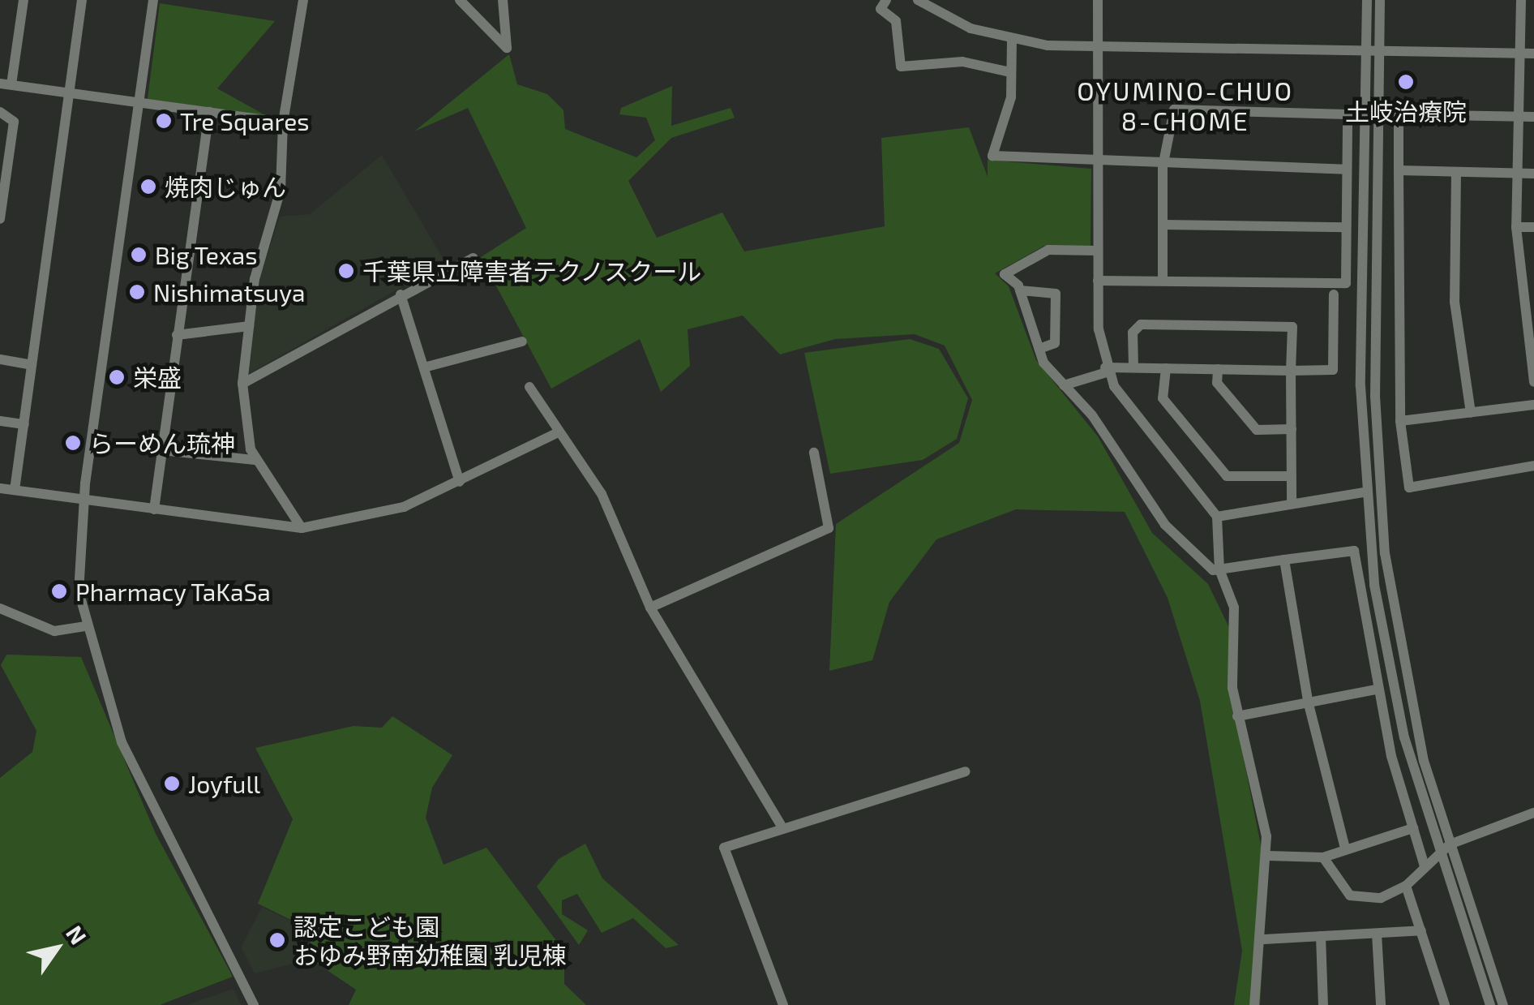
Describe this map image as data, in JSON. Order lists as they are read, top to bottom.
{
  "districts": ["OYUMINO-CHUO 8-CHOME"],
  "places": [
    "土岐治療院",
    "Tre Squares",
    "焼肉じゅん",
    "Big Texas",
    "千葉県立障害者テクノスクール",
    "Nishimatsuya",
    "栄盛",
    "らーめん琉神",
    "Pharmacy TaKaSa",
    "Joyfull",
    "認定こども園 おゆみ野南幼稚園 乳児棟"
  ],
  "north": "top right"
}
